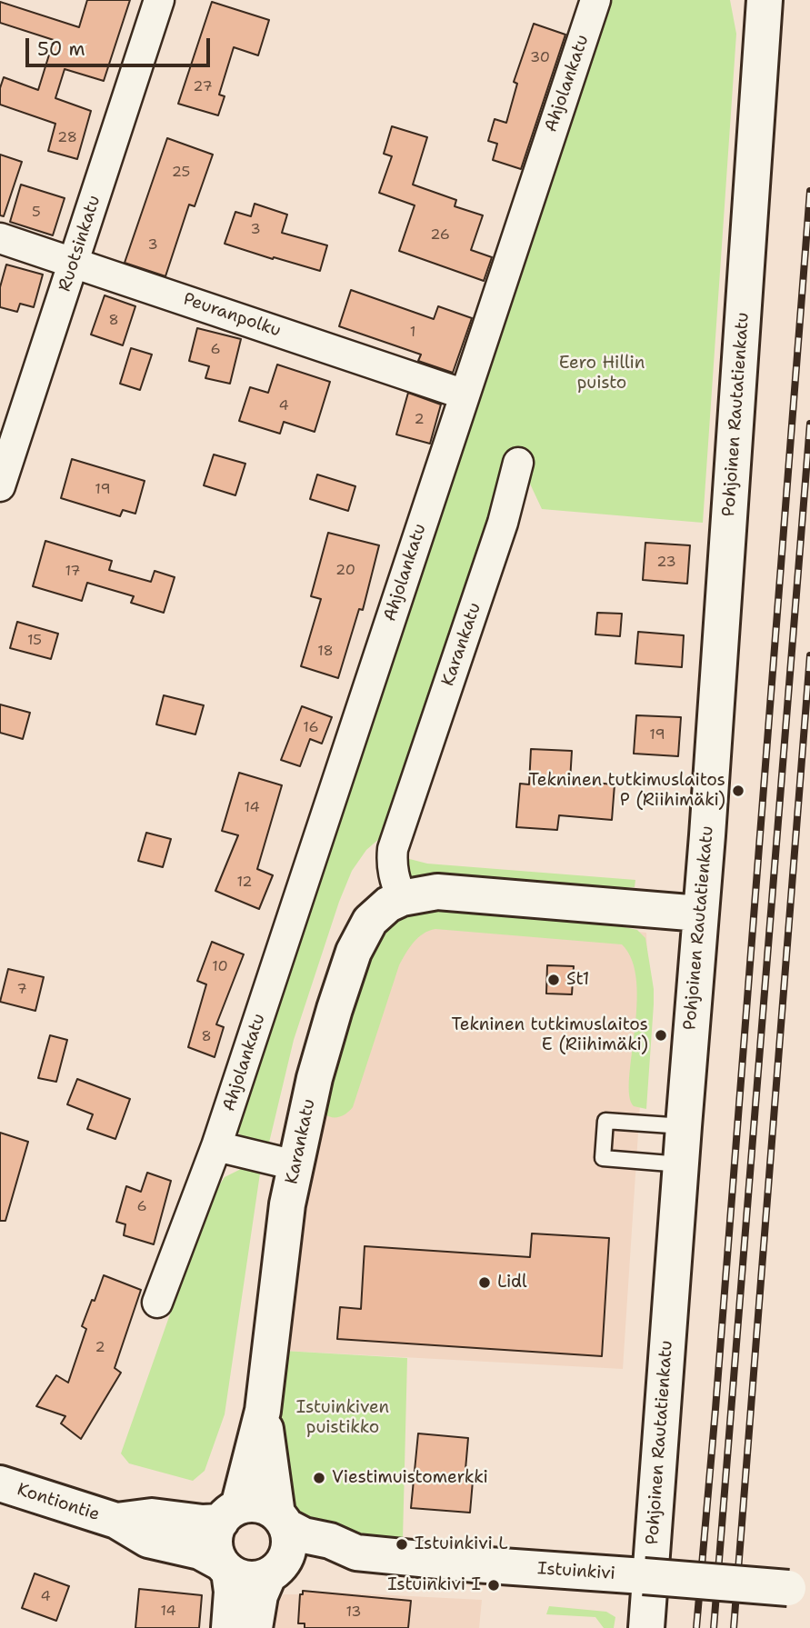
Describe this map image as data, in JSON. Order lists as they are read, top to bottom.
{
  "streets": {
    "street": [
      "Ahjolankatu",
      "Ruotsinkatu",
      "Peuranpolku",
      "Pohjoinen Rautatienkatu",
      "Karankatu",
      "Kontiontie",
      "Istuinkivi"
    ]
  },
  "crossings": [
    ["Ahjolankatu", "Peuranpolku"],
    ["Ruotsinkatu", "Peuranpolku"],
    ["Pohjoinen Rautatienkatu", "Karankatu"],
    ["Karankatu", "Kontiontie"],
    ["Karankatu", "Istuinkivi"],
    ["Kontiontie", "Istuinkivi"]
  ],
  "parks": ["Eero Hillin puisto", "Istuinkiven puistikko"],
  "places": [
    "Tekninen tutkimuslaitos P (Riihimäki)",
    "St1",
    "Tekninen tutkimuslaitos E (Riihimäki)",
    "Lidl",
    "Viestimuistomerkki",
    "Istuinkivi L",
    "Istuinkivi I"
  ],
  "house_numbers": [
    "30",
    "27",
    "28",
    "25",
    "5",
    "3",
    "26",
    "3",
    "8",
    "1",
    "6",
    "4",
    "2",
    "19",
    "23",
    "20",
    "17",
    "15",
    "18",
    "16",
    "19",
    "14",
    "12",
    "10",
    "7",
    "8",
    "6",
    "2",
    "4",
    "14",
    "13"
  ],
  "scale_bar": "50 m"
}
